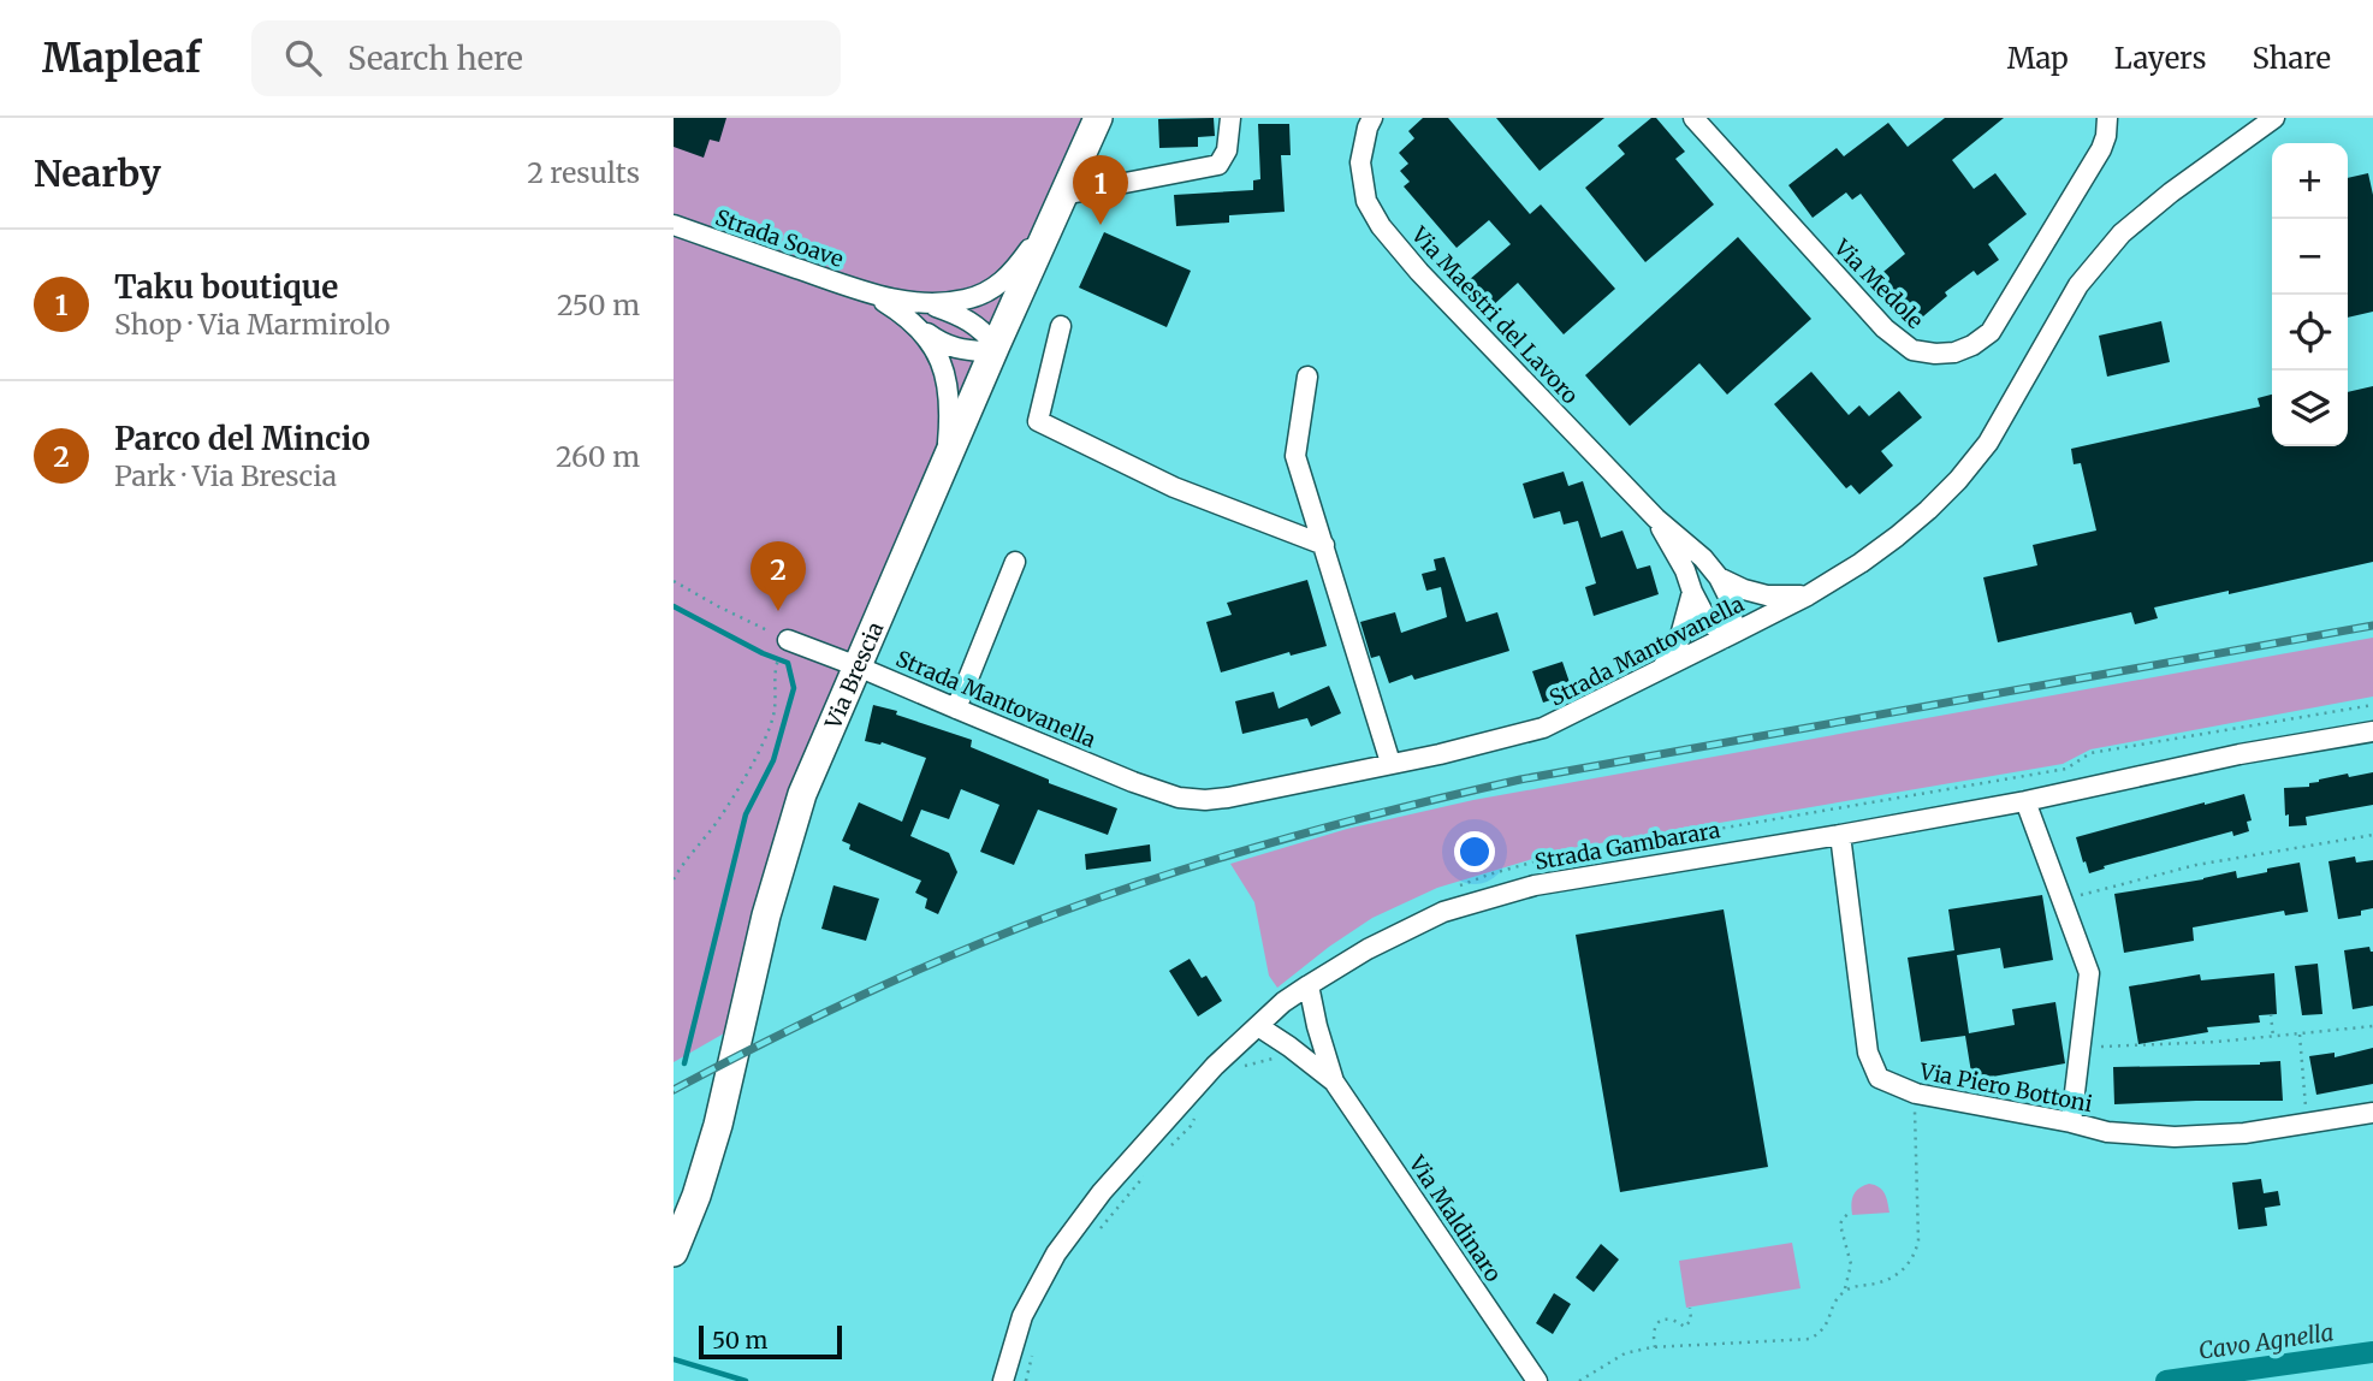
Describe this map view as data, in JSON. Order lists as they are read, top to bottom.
{
  "streets": {
    "main road": ["Via Brescia"],
    "street": [
      "Strada Soave",
      "Via Medole",
      "Via Maestri del Lavoro",
      "Strada Mantovanella",
      "Strada Gambarara",
      "Via Piero Bottoni",
      "Via Maldinaro"
    ]
  },
  "crossings": [
    ["Strada Mantovanella", "Via Brescia"],
    ["Strada Gambarara", "Via Piero Bottoni"],
    ["Strada Gambarara", "Via Maldinaro"]
  ],
  "water": ["Cavo Agnella"],
  "scale_bar": "50 m",
  "page": {
    "header": "Mapleaf",
    "search": "Search here",
    "nav": ["Map", "Layers", "Share"],
    "heading": ["Nearby", "2 results"],
    "map_buttons": ["+", "−"],
    "pins": ["1", "2"],
    "list": [
      {
        "mark": "1",
        "name": "Taku boutique",
        "note": "Shop · Via Marmirolo",
        "value": "250 m"
      },
      {
        "mark": "2",
        "name": "Parco del Mincio",
        "note": "Park · Via Brescia",
        "value": "260 m"
      }
    ],
    "scale": "50 m"
  }
}
